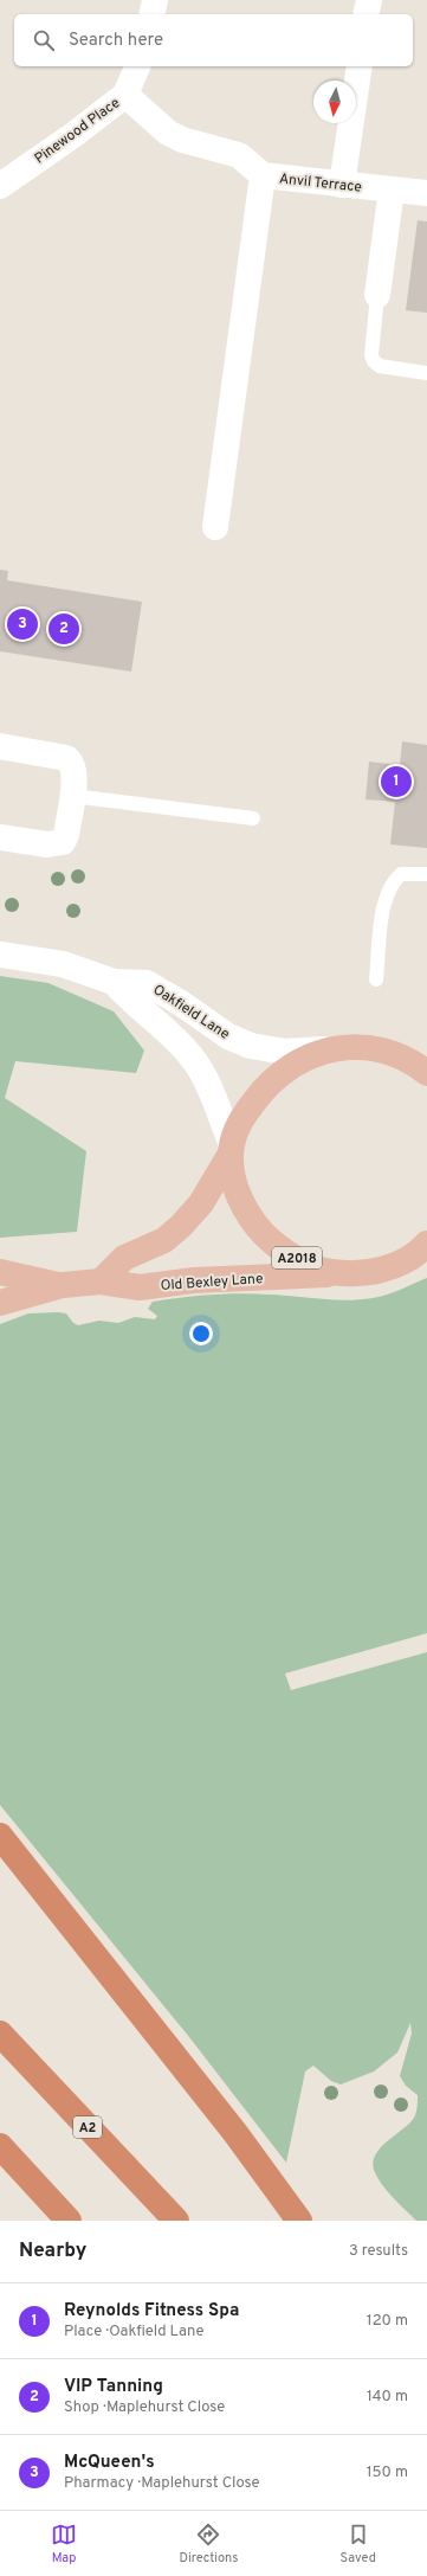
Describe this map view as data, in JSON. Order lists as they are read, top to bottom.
{
  "streets": {
    "highway": ["A2"],
    "main road": ["A2018", "Old Bexley Lane"],
    "street": ["Pinewood Place", "Anvil Terrace", "Oakfield Lane"]
  },
  "crossings": [
    ["Pinewood Place", "Anvil Terrace"],
    ["Oakfield Lane", "A2018"],
    ["A2018", "Old Bexley Lane"]
  ],
  "north": "bottom",
  "page": {
    "search": "Search here",
    "pins": ["3", "2", "1"],
    "heading": ["Nearby", "3 results"],
    "list": [
      {
        "mark": "1",
        "name": "Reynolds Fitness Spa",
        "note": "Place · Oakfield Lane",
        "value": "120 m"
      },
      {
        "mark": "2",
        "name": "VIP Tanning",
        "note": "Shop · Maplehurst Close",
        "value": "140 m"
      },
      {
        "mark": "3",
        "name": "McQueen's",
        "note": "Pharmacy · Maplehurst Close",
        "value": "150 m"
      }
    ],
    "nav": ["Map", "Directions", "Saved"]
  }
}
